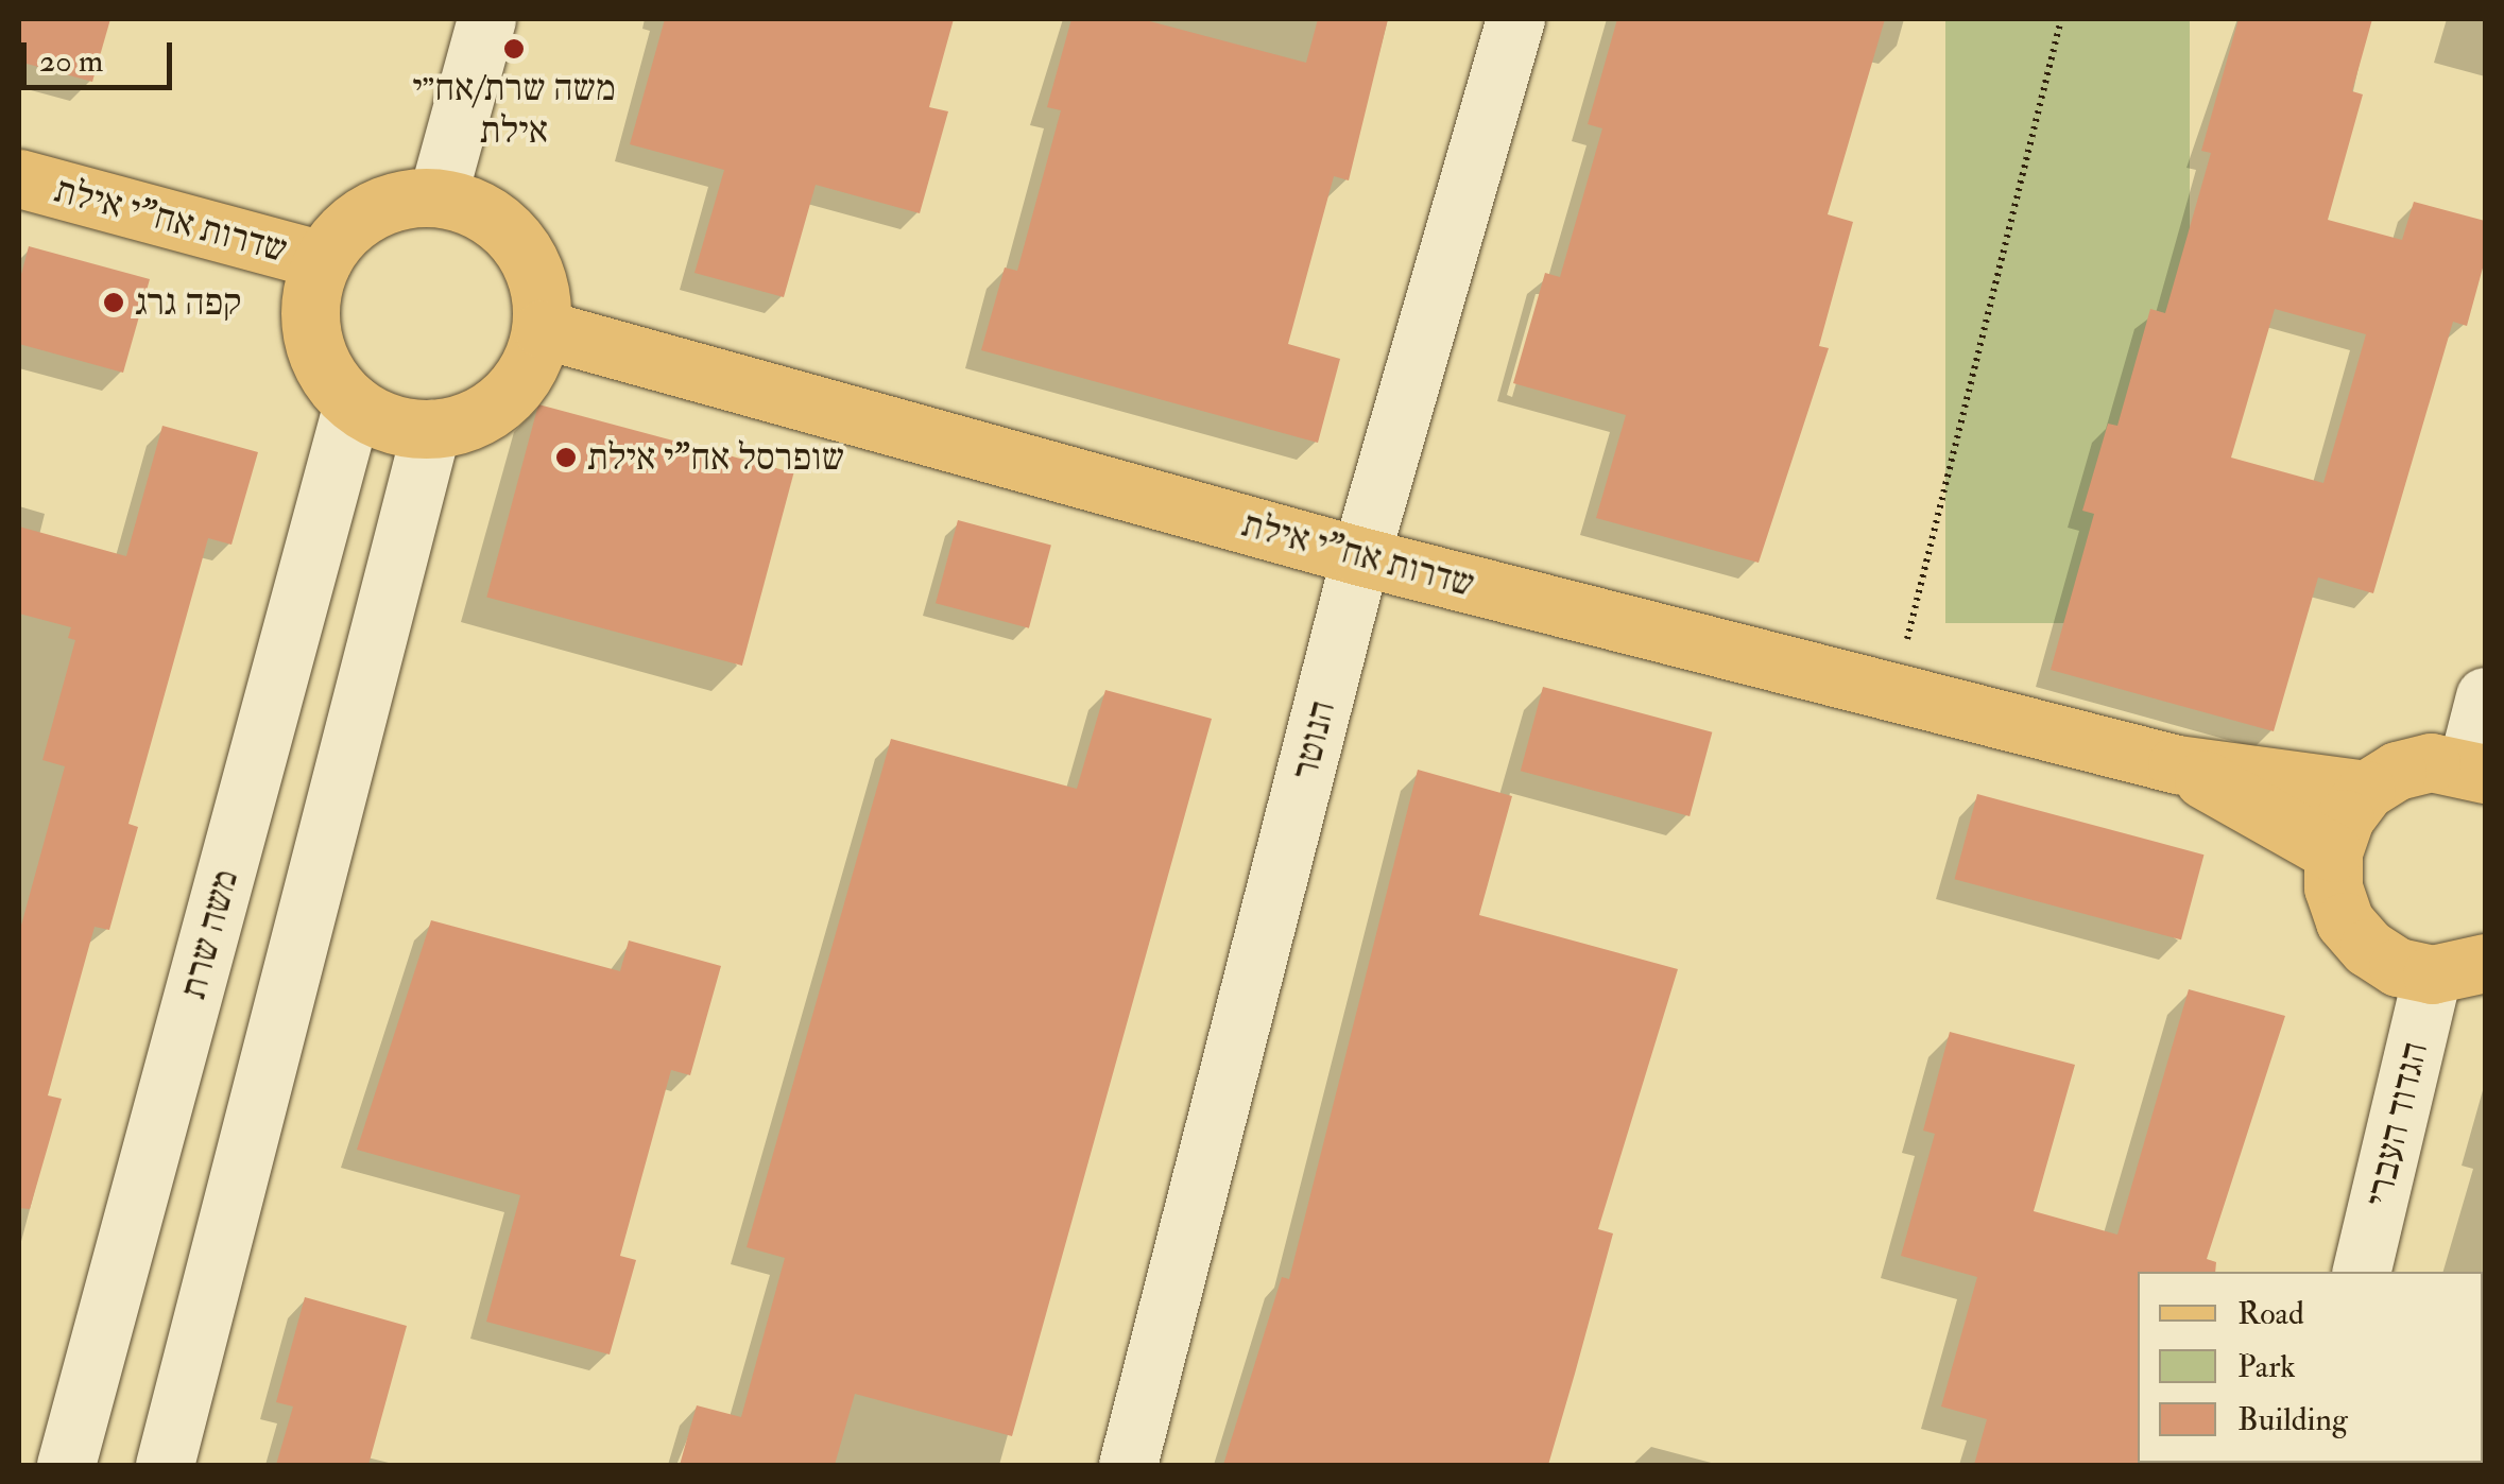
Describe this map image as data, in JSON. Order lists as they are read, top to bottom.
{
  "streets": {
    "main road": ["שדרות אח\"י אילת"],
    "street": ["הנוטר", "משה שרת", "הגדוד העברי"]
  },
  "crossings": [
    ["שדרות אח\"י אילת", "הנוטר"],
    ["שדרות אח\"י אילת", "משה שרת"]
  ],
  "places": ["משה שרת/אח״י אילת", "קפה גרג", "שופרסל אח\"י אילת"],
  "legend": ["Road", "Park", "Building"],
  "scale_bar": "20 m"
}
